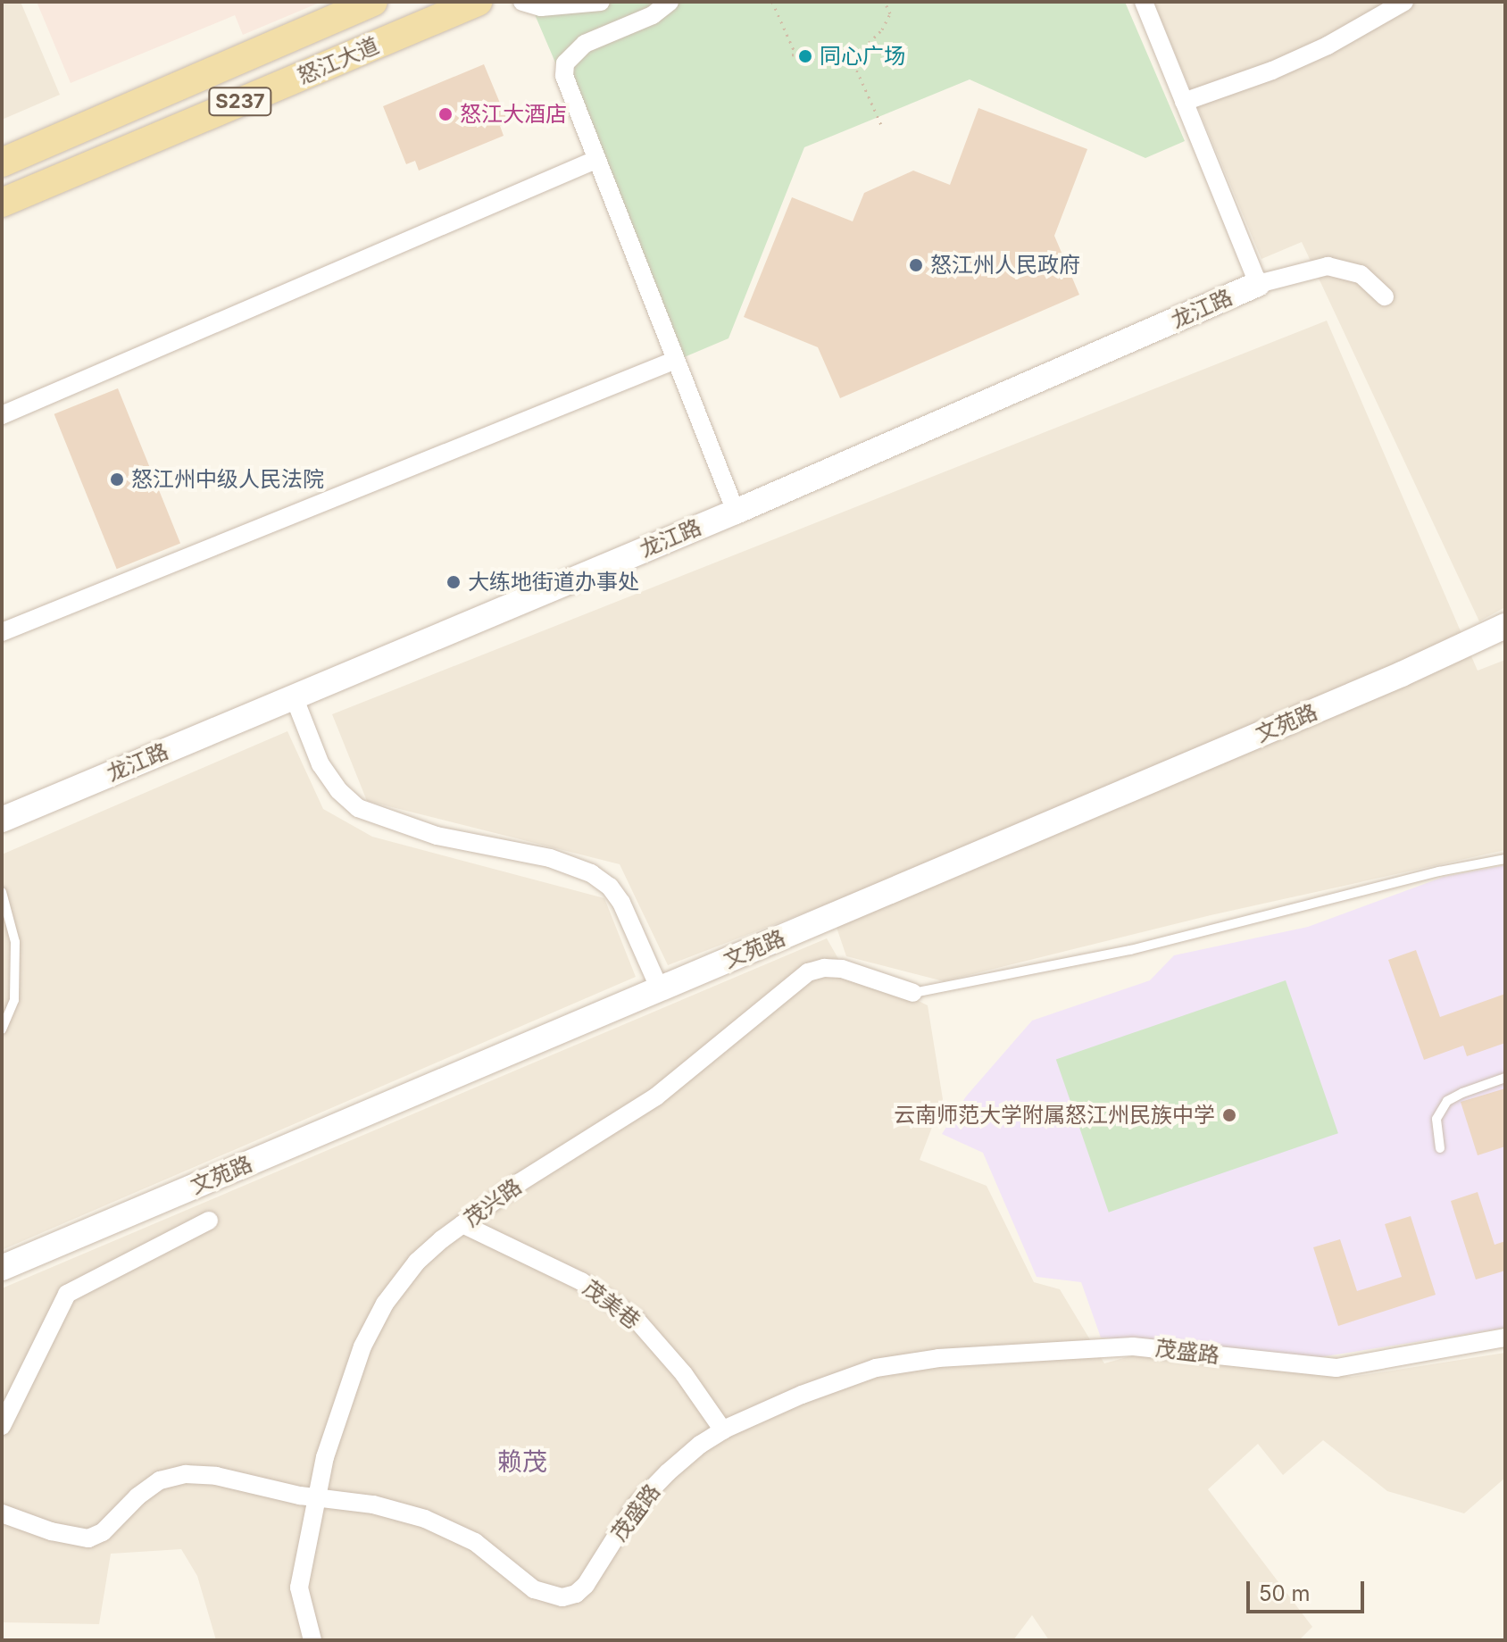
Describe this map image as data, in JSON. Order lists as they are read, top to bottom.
{
  "streets": {
    "main road": ["怒江大道", "S237"],
    "street": [
      "龙江路",
      "文苑路",
      "茂兴路",
      "茂美巷",
      "茂盛路"
    ]
  },
  "crossings": [
    ["茂兴路", "茂美巷"],
    ["茂兴路", "茂盛路"],
    ["茂美巷", "茂盛路"]
  ],
  "districts": ["赖茂"],
  "places": [
    "同心广场",
    "怒江大酒店",
    "怒江州人民政府",
    "怒江州中级人民法院",
    "大练地街道办事处",
    "云南师范大学附属怒江州民族中学"
  ],
  "scale_bar": "50 m"
}
